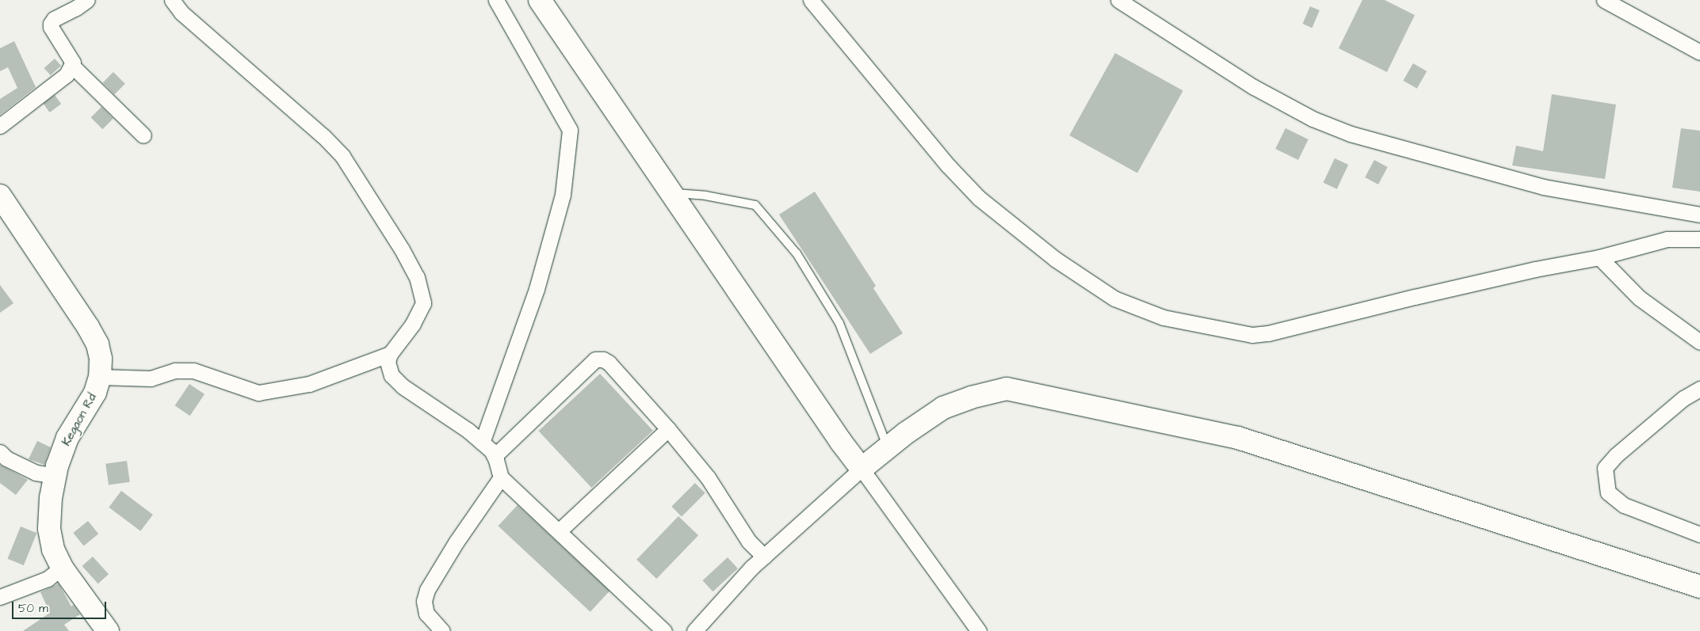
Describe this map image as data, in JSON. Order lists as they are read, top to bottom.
{
  "streets": {
    "street": ["Kegaon Rd"]
  },
  "scale_bar": "50 m"
}
